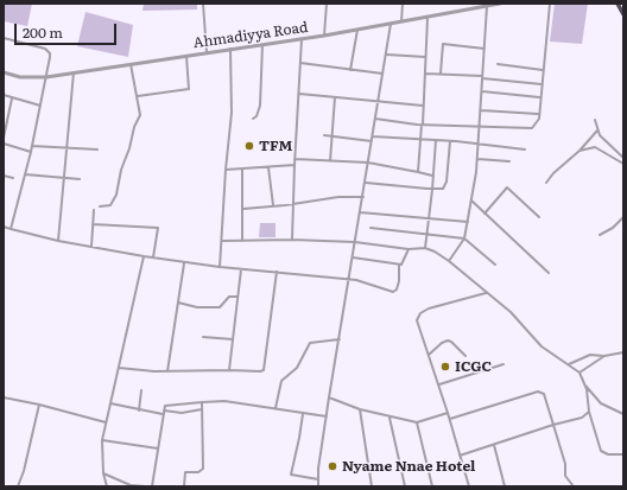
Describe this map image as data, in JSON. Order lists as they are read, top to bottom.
{
  "streets": {
    "street": ["Ahmadiyya Road"]
  },
  "places": ["TFM", "ICGC", "Nyame Nnae Hotel"],
  "scale_bar": "200 m"
}
